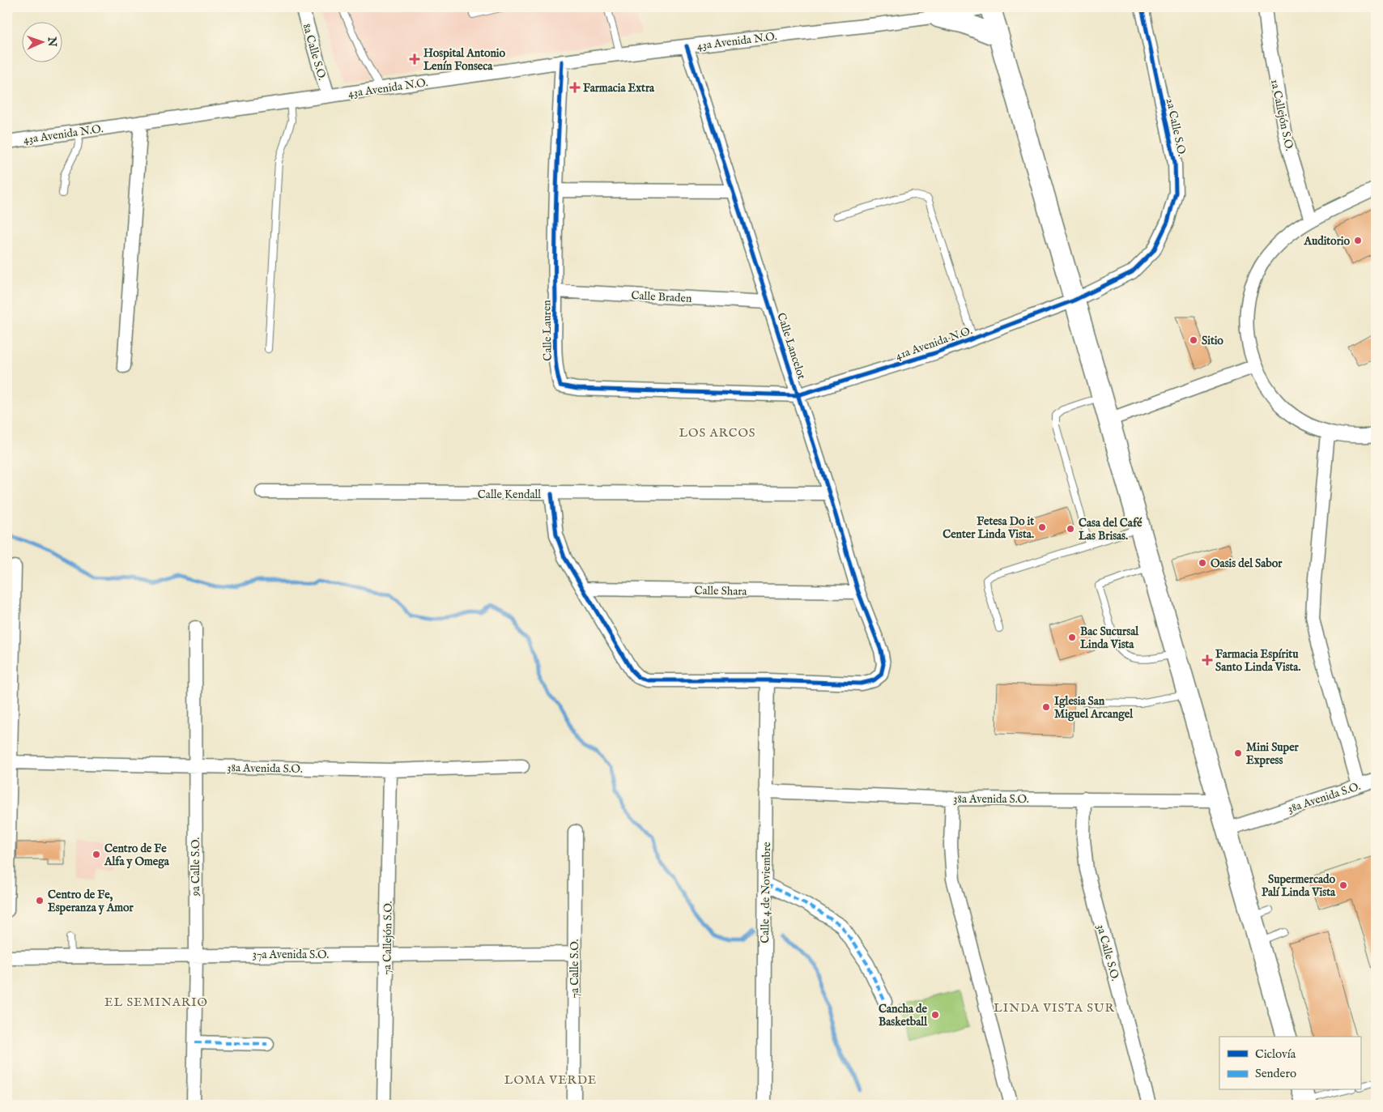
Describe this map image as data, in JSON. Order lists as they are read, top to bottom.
{
  "streets": {
    "street": [
      "43a Avenida N.O.",
      "8a Calle S.O.",
      "1a Callejón S.O.",
      "2a Calle S.O.",
      "Calle Braden",
      "Calle Lauren",
      "41a Avenida N.O.",
      "Calle Lancelot",
      "Calle Kendall",
      "Calle Shara",
      "38a Avenida S.O.",
      "9a Calle S.O.",
      "Calle 4 de Noviembre",
      "7a Callejón S.O.",
      "3a Calle S.O.",
      "37a Avenida S.O.",
      "7a Calle S.O."
    ]
  },
  "crossings": [
    ["43a Avenida N.O.", "8a Calle S.O."],
    ["43a Avenida N.O.", "Calle Lauren"],
    ["43a Avenida N.O.", "Calle Lancelot"],
    ["2a Calle S.O.", "41a Avenida N.O."],
    ["Calle Braden", "Calle Lauren"],
    ["Calle Braden", "Calle Lancelot"],
    ["Calle Lauren", "41a Avenida N.O."],
    ["Calle Lauren", "Calle Lancelot"],
    ["41a Avenida N.O.", "Calle Lancelot"],
    ["Calle Lancelot", "Calle Kendall"],
    ["Calle Lancelot", "Calle Shara"],
    ["Calle Lancelot", "Calle 4 de Noviembre"],
    ["38a Avenida S.O.", "9a Calle S.O."],
    ["38a Avenida S.O.", "Calle 4 de Noviembre"],
    ["38a Avenida S.O.", "7a Callejón S.O."],
    ["38a Avenida S.O.", "3a Calle S.O."],
    ["9a Calle S.O.", "37a Avenida S.O."],
    ["7a Callejón S.O.", "37a Avenida S.O."],
    ["37a Avenida S.O.", "7a Calle S.O."]
  ],
  "districts": [
    "LOS ARCOS",
    "EL SEMINARIO",
    "LINDA VISTA SUR",
    "LOMA VERDE"
  ],
  "places": {
    "health": ["Hospital Antonio Lenín Fonseca", "Farmacia Extra", "Farmacia Espíritu Santo Linda Vista."],
    "other": [
      "Auditorio",
      "Sitio",
      "Fetesa Do it Center Linda Vista.",
      "Casa del Café Las Brisas.",
      "Oasis del Sabor",
      "Bac Sucursal Linda Vista",
      "Iglesia San Miguel Arcangel",
      "Mini Super Express",
      "Centro de Fe Alfa y Omega",
      "Supermercado Palí Linda Vista",
      "Centro de Fe, Esperanza y Amor",
      "Cancha de Basketball"
    ]
  },
  "legend": ["Ciclovía", "Sendero"],
  "north": "right"
}
